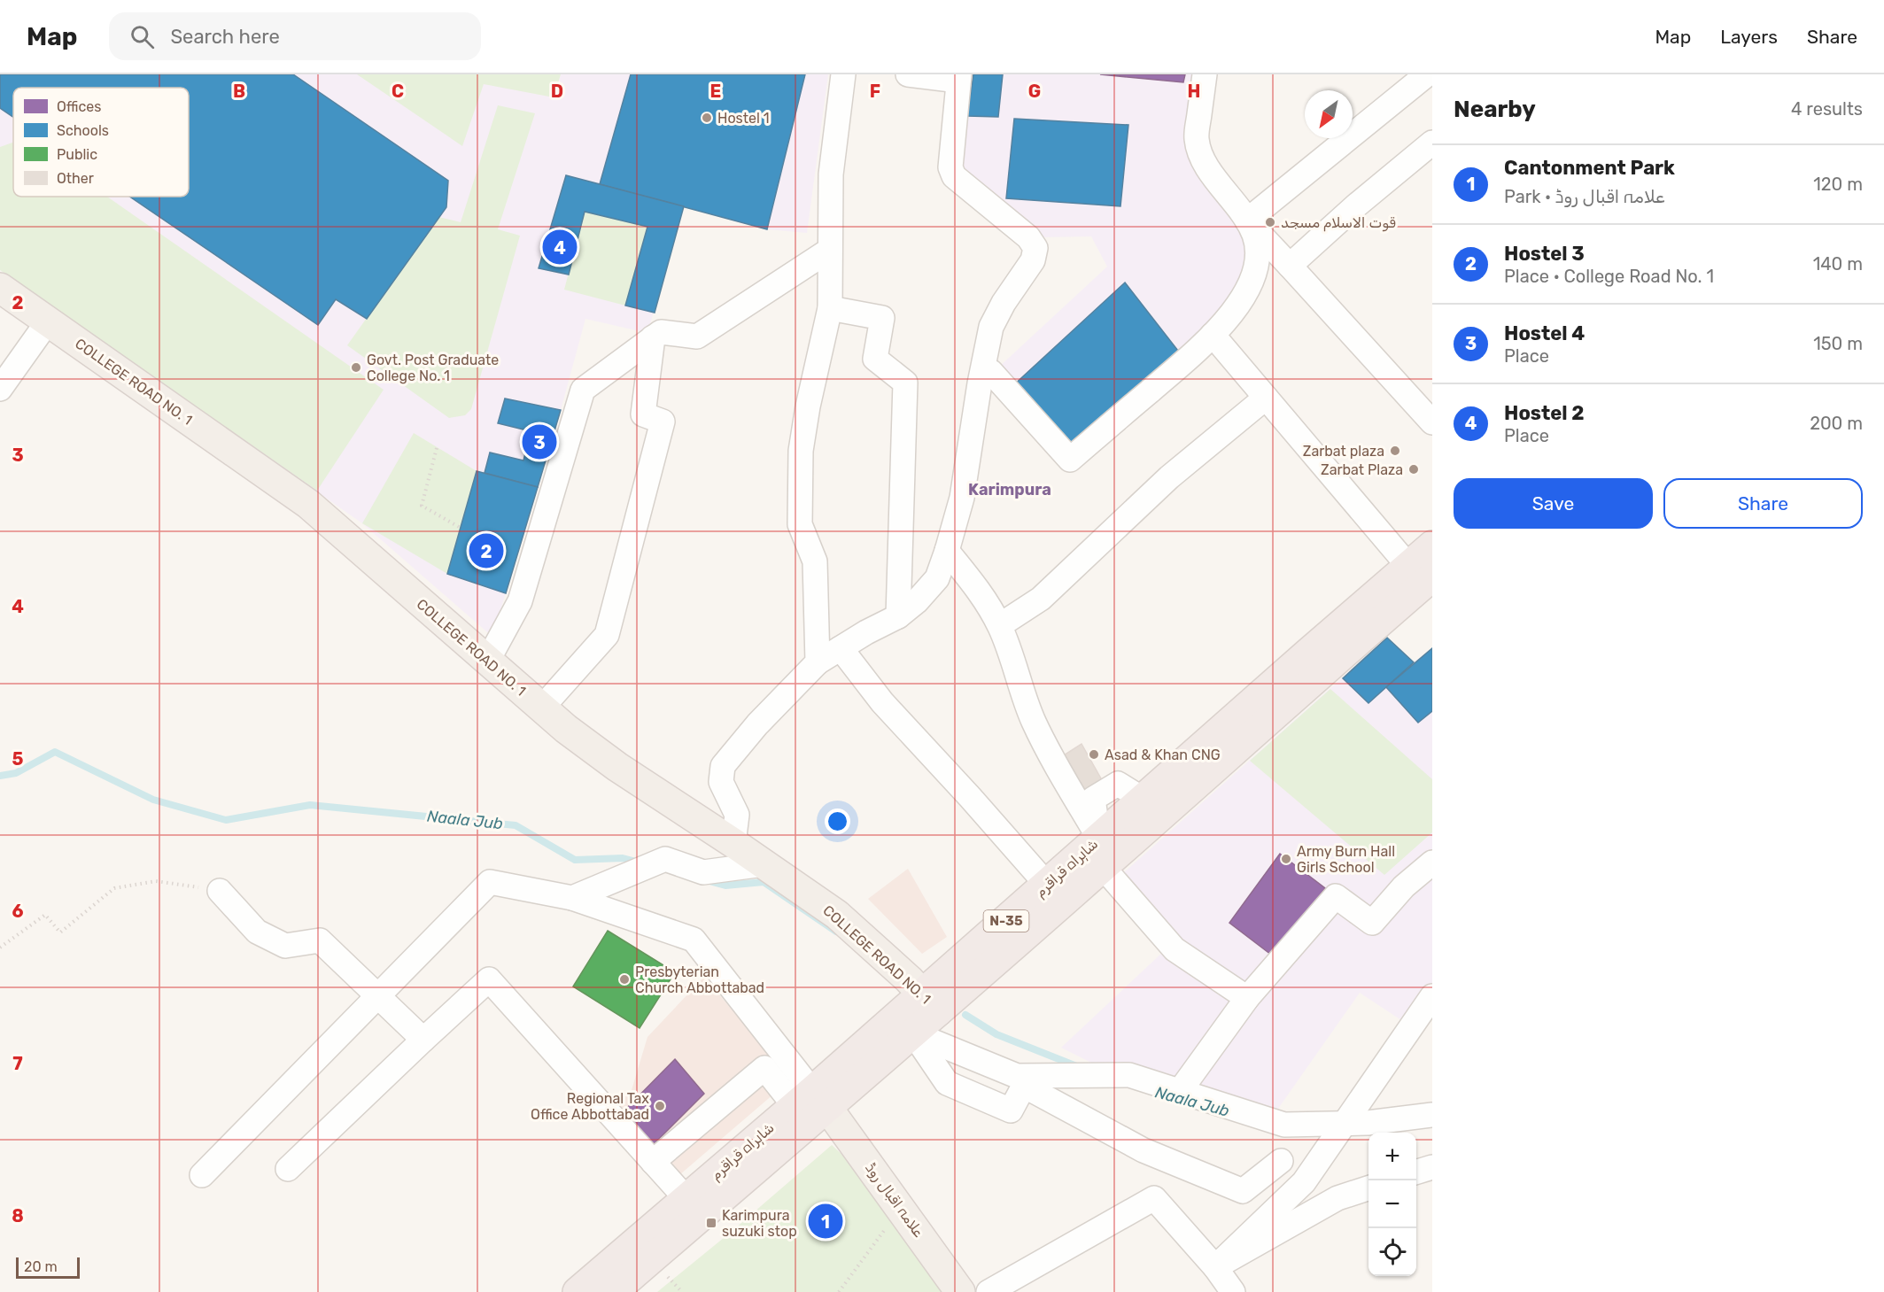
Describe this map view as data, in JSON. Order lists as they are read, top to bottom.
{
  "streets": {
    "highway": ["شاہراہ قراقرم", "N-35"],
    "main road": ["COLLEGE ROAD NO. 1", "علامہ اقبال روڈ"]
  },
  "crossings": [
    ["COLLEGE ROAD NO. 1", "شاہراہ قراقرم"],
    ["شاہراہ قراقرم", "علامہ اقبال روڈ"]
  ],
  "districts": ["Karimpura"],
  "water": ["Naala Jub"],
  "places": {
    "other": [
      "Hostel 1",
      "قوت الاسلام مسجد",
      "Govt. Post Graduate College No. 1",
      "Zarbat plaza",
      "Zarbat Plaza",
      "Asad & Khan CNG",
      "Army Burn Hall Girls School",
      "Presbyterian Church Abbottabad",
      "Regional Tax Office Abbottabad"
    ],
    "transit": ["Karimpura suzuki stop"]
  },
  "legend": [
    "Offices",
    "Schools",
    "Public",
    "Other"
  ],
  "scale_bar": "20 m",
  "north": "bottom left",
  "page": {
    "header": "Map",
    "search": "Search here",
    "nav": ["Map", "Layers", "Share"],
    "heading": ["Nearby", "4 results"],
    "list": [
      {
        "mark": "1",
        "name": "Cantonment Park",
        "note": "Park · علامہ اقبال روڈ",
        "value": "120 m"
      },
      {
        "mark": "2",
        "name": "Hostel 3",
        "note": "Place · College Road No. 1",
        "value": "140 m"
      },
      {
        "mark": "3",
        "name": "Hostel 4",
        "note": "Place",
        "value": "150 m"
      },
      {
        "mark": "4",
        "name": "Hostel 2",
        "note": "Place",
        "value": "200 m"
      }
    ],
    "pins": [
      "4",
      "3",
      "2",
      "1"
    ],
    "buttons": ["Save", "Share"],
    "map_buttons": ["+", "−"],
    "scale": "20 m"
  },
  "grid": {
    "columns": [
      "B",
      "C",
      "D",
      "E",
      "F",
      "G",
      "H"
    ],
    "rows": [
      "2",
      "3",
      "4",
      "5",
      "6",
      "7",
      "8"
    ]
  }
}
